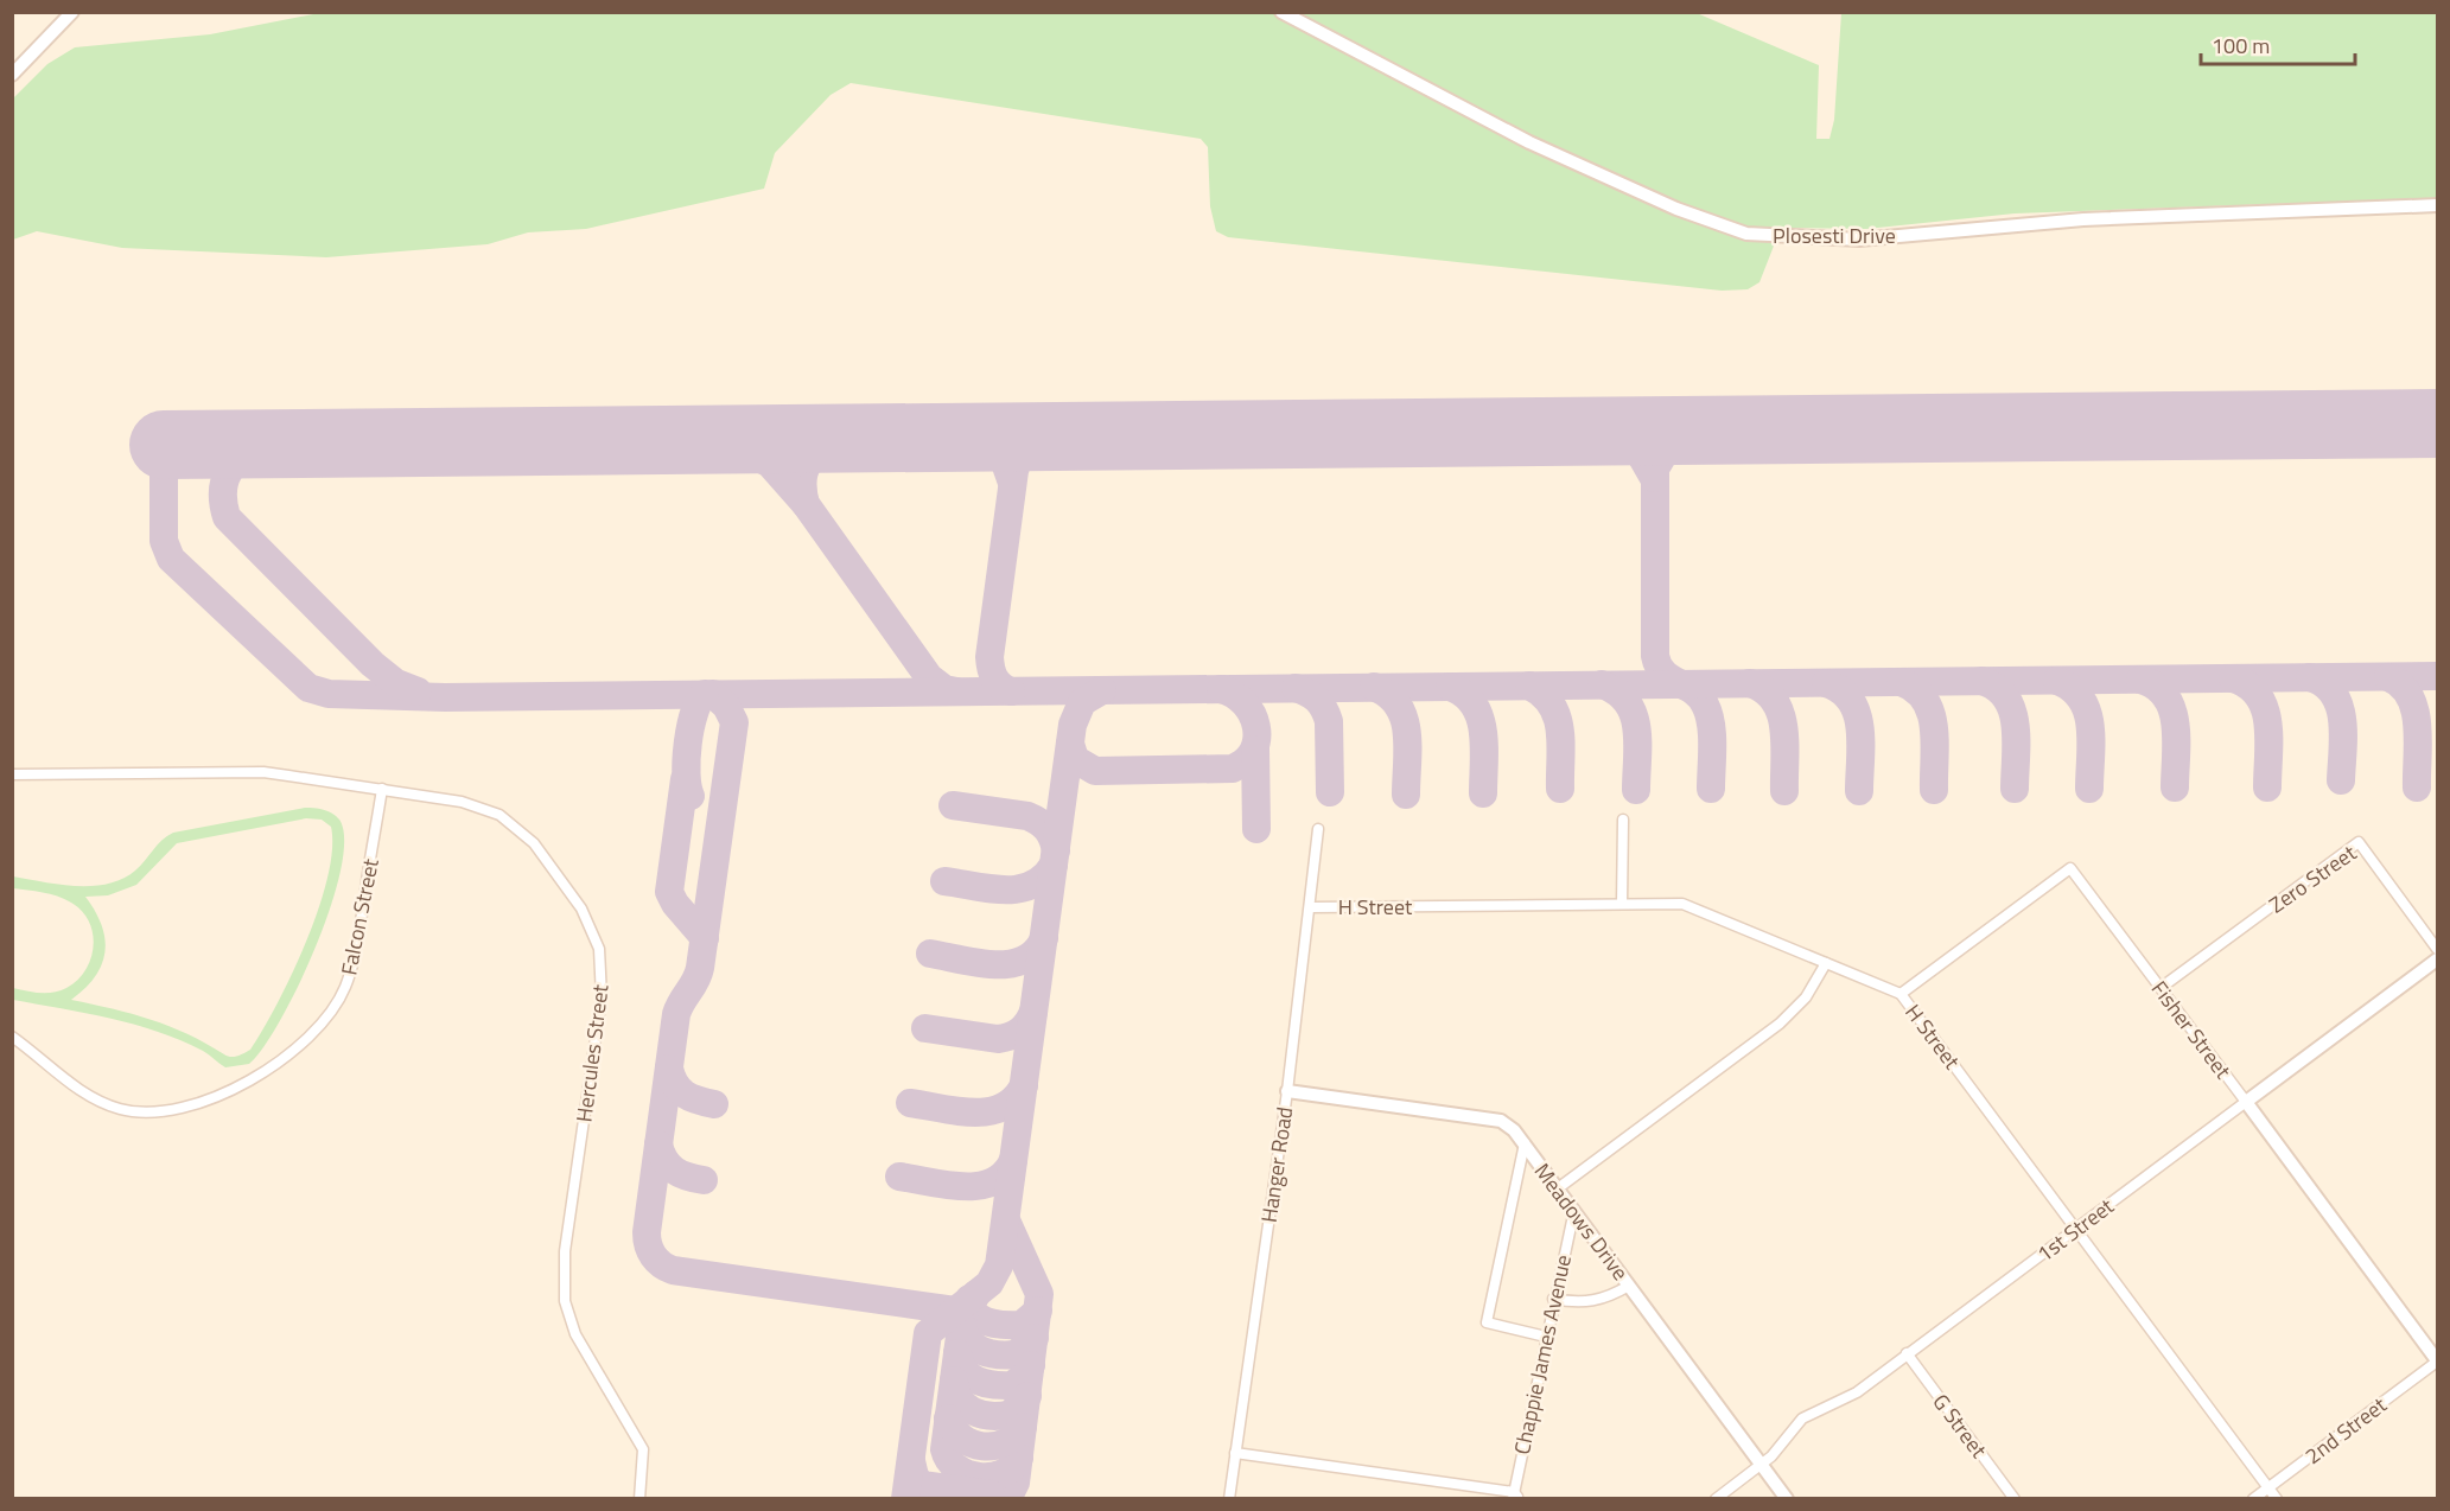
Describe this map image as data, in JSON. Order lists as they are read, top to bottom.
{
  "streets": {
    "street": [
      "Plosesti Drive",
      "Zero Street",
      "H Street",
      "Falcon Street",
      "Fisher Street",
      "Hercules Street",
      "Hanger Road",
      "Meadows Drive",
      "1st Street",
      "Chappie James Avenue",
      "G Street",
      "2nd Street"
    ]
  },
  "crossings": [
    ["Zero Street", "Fisher Street"],
    ["H Street", "Fisher Street"],
    ["H Street", "Hanger Road"],
    ["H Street", "1st Street"],
    ["H Street", "2nd Street"],
    ["Falcon Street", "Hercules Street"],
    ["Fisher Street", "1st Street"],
    ["Fisher Street", "2nd Street"],
    ["Hanger Road", "Meadows Drive"],
    ["Meadows Drive", "1st Street"],
    ["Meadows Drive", "Chappie James Avenue"],
    ["1st Street", "G Street"]
  ],
  "scale_bar": "100 m"
}
